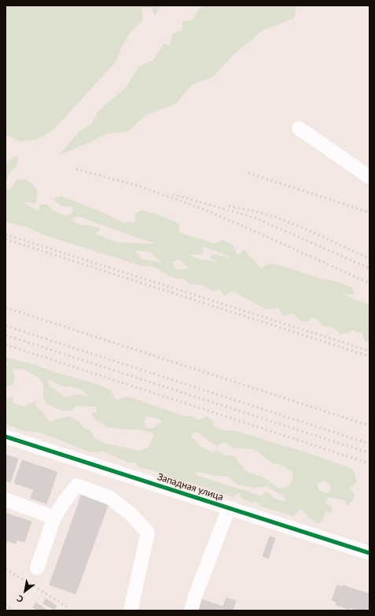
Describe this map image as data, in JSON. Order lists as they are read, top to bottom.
{
  "streets": {
    "street": ["Западная улица"]
  },
  "north": "bottom left"
}
